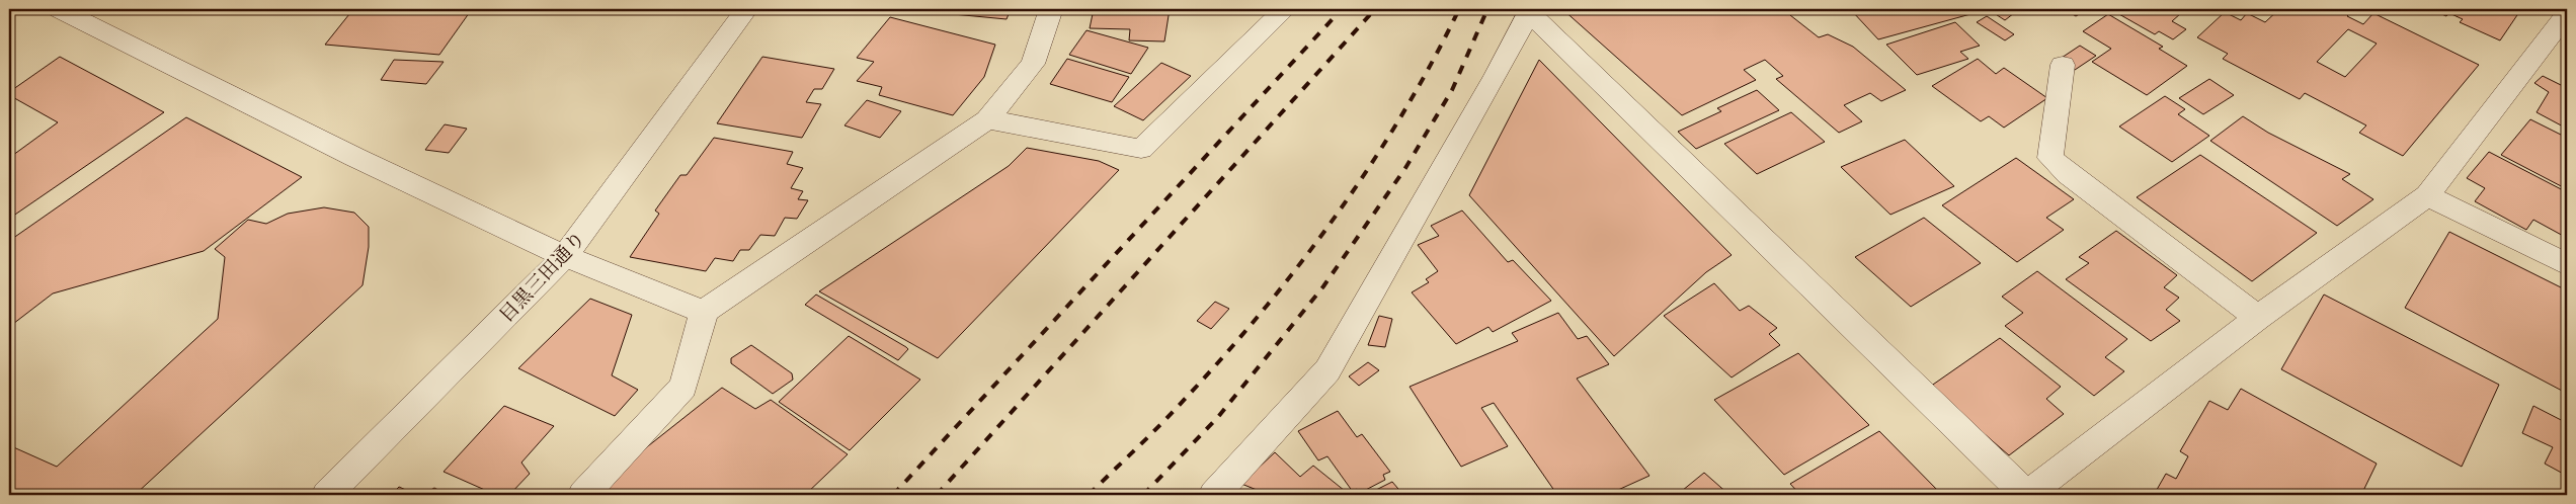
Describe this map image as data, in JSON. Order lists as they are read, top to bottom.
{
  "streets": {
    "street": ["目黒三田通り"]
  }
}
